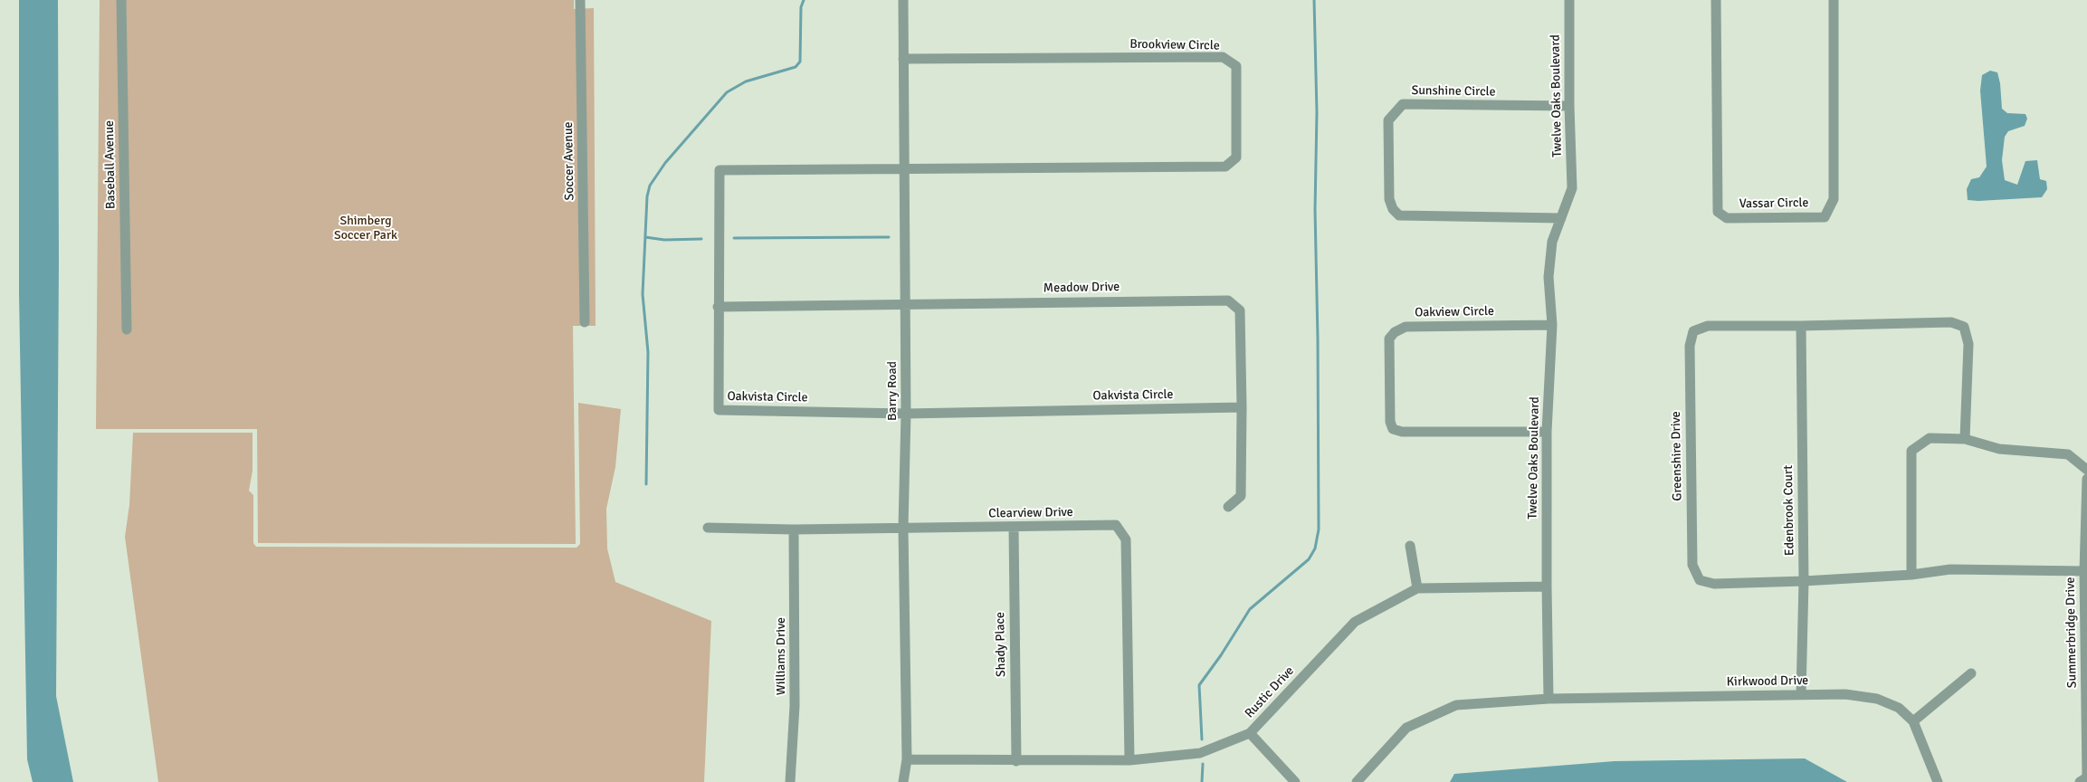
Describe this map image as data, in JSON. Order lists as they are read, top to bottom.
{
  "streets": {
    "street": [
      "Brookview Circle",
      "Sunshine Circle",
      "Twelve Oaks Boulevard",
      "Soccer Avenue",
      "Baseball Avenue",
      "Vassar Circle",
      "Meadow Drive",
      "Oakview Circle",
      "Barry Road",
      "Oakvista Circle",
      "Greenshire Drive",
      "Edenbrook Court",
      "Clearview Drive",
      "Summerbridge Drive",
      "Shady Place",
      "Williams Drive",
      "Kirkwood Drive",
      "Rustic Drive"
    ]
  },
  "crossings": [
    ["Brookview Circle", "Barry Road"],
    ["Brookview Circle", "Oakvista Circle"],
    ["Sunshine Circle", "Twelve Oaks Boulevard"],
    ["Twelve Oaks Boulevard", "Oakview Circle"],
    ["Twelve Oaks Boulevard", "Kirkwood Drive"],
    ["Twelve Oaks Boulevard", "Rustic Drive"],
    ["Meadow Drive", "Barry Road"],
    ["Meadow Drive", "Oakvista Circle"],
    ["Barry Road", "Oakvista Circle"],
    ["Barry Road", "Clearview Drive"],
    ["Barry Road", "Rustic Drive"],
    ["Greenshire Drive", "Edenbrook Court"],
    ["Greenshire Drive", "Summerbridge Drive"],
    ["Edenbrook Court", "Kirkwood Drive"],
    ["Clearview Drive", "Shady Place"],
    ["Clearview Drive", "Williams Drive"],
    ["Clearview Drive", "Rustic Drive"],
    ["Shady Place", "Rustic Drive"]
  ],
  "parks": ["Shimberg Soccer Park"]
}
